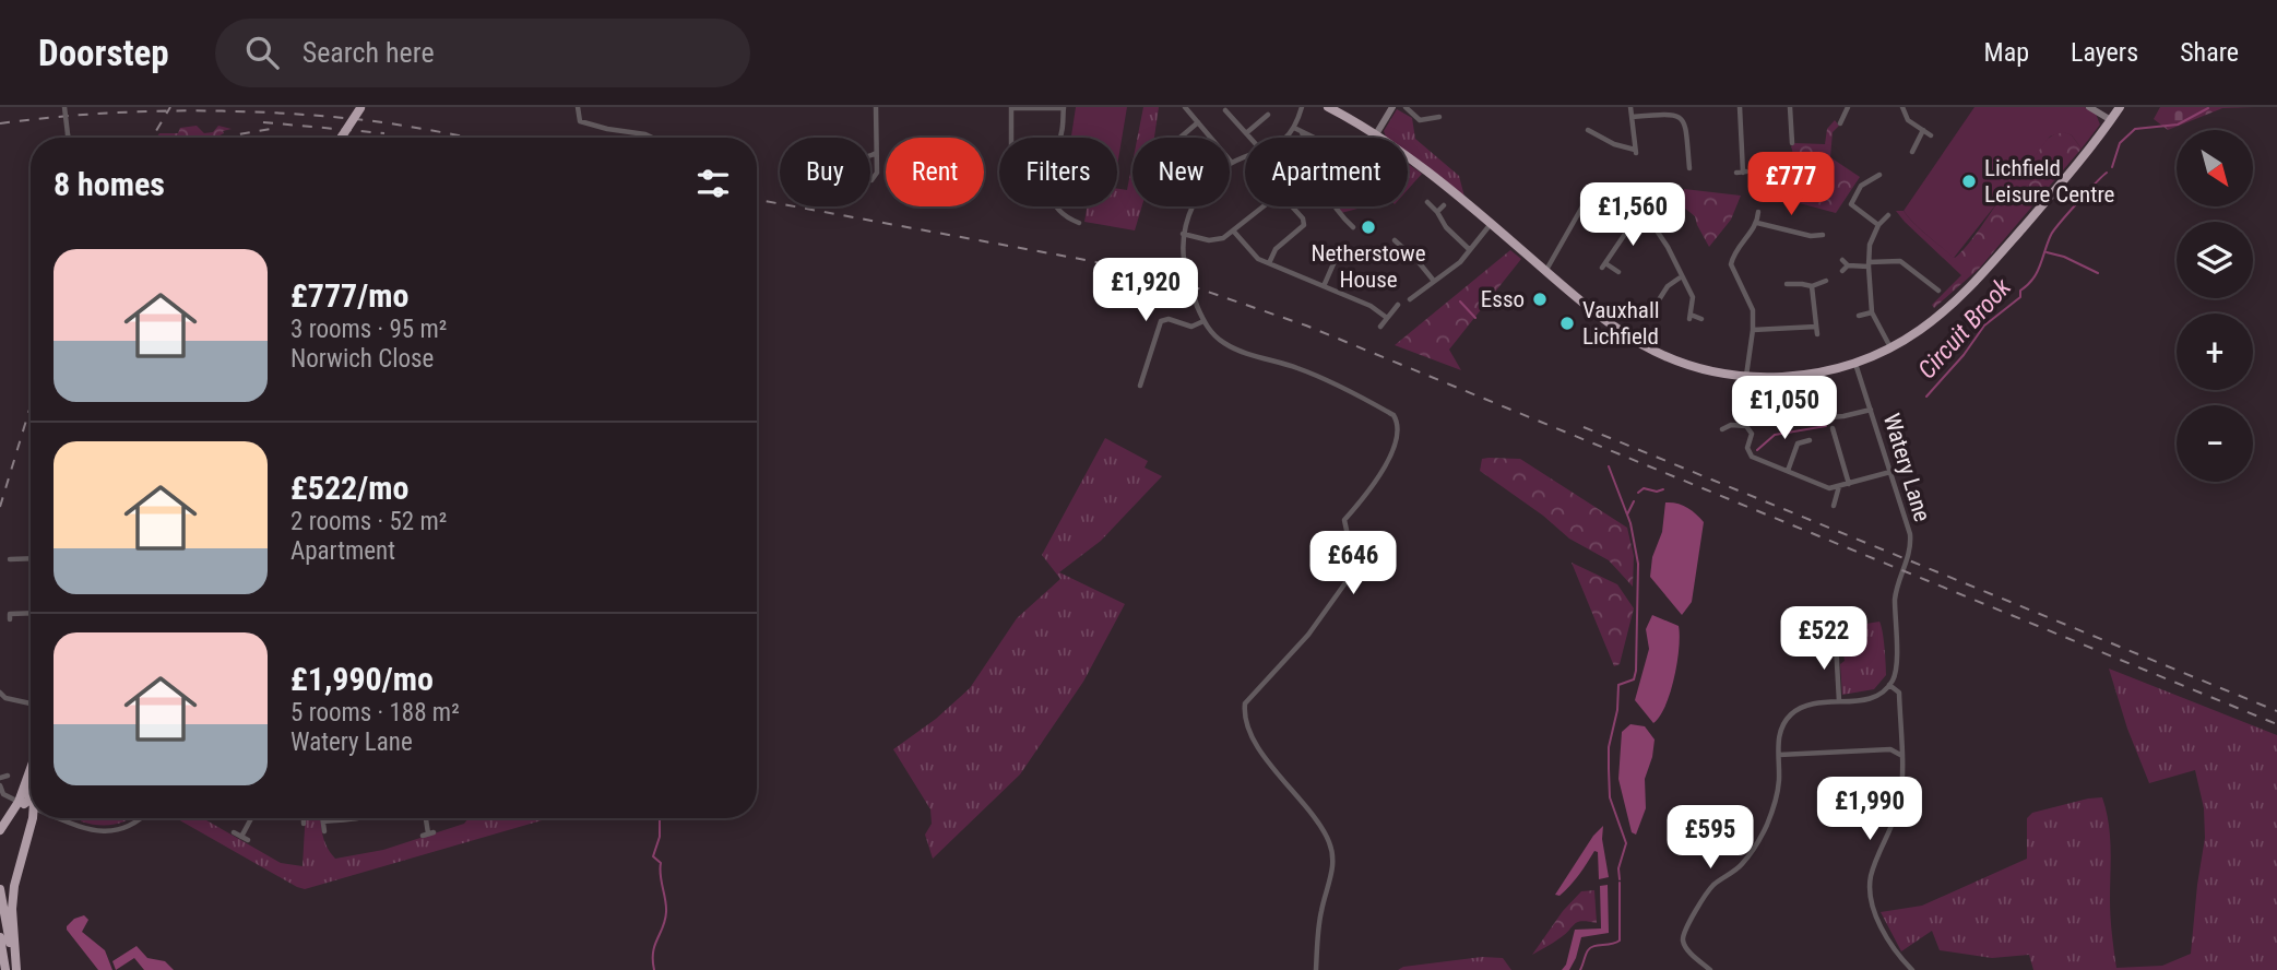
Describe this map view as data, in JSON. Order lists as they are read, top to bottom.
{
  "streets": {
    "street": ["Watery Lane"]
  },
  "water": ["Circuit Brook"],
  "places": [
    "Lichfield Leisure Centre",
    "Netherstowe House",
    "Esso",
    "Vauxhall Lichfield"
  ],
  "north": "bottom right",
  "page": {
    "header": "Doorstep",
    "search": "Search here",
    "nav": ["Map", "Layers", "Share"],
    "map_buttons": ["+", "−"],
    "chip": [
      "Buy",
      "Rent",
      "Filters",
      "New",
      "Apartment"
    ],
    "heading": "8 homes",
    "price": [
      "£777",
      "£1,560",
      "£1,920",
      "£1,050",
      "£646",
      "£522",
      "£1,990",
      "£595"
    ],
    "list": [
      {
        "name": "£777/mo",
        "note": "3 rooms · 95 m² · Norwich Close"
      },
      {
        "name": "£522/mo",
        "note": "2 rooms · 52 m² · Apartment"
      },
      {
        "name": "£1,990/mo",
        "note": "5 rooms · 188 m² · Watery Lane"
      }
    ]
  }
}
